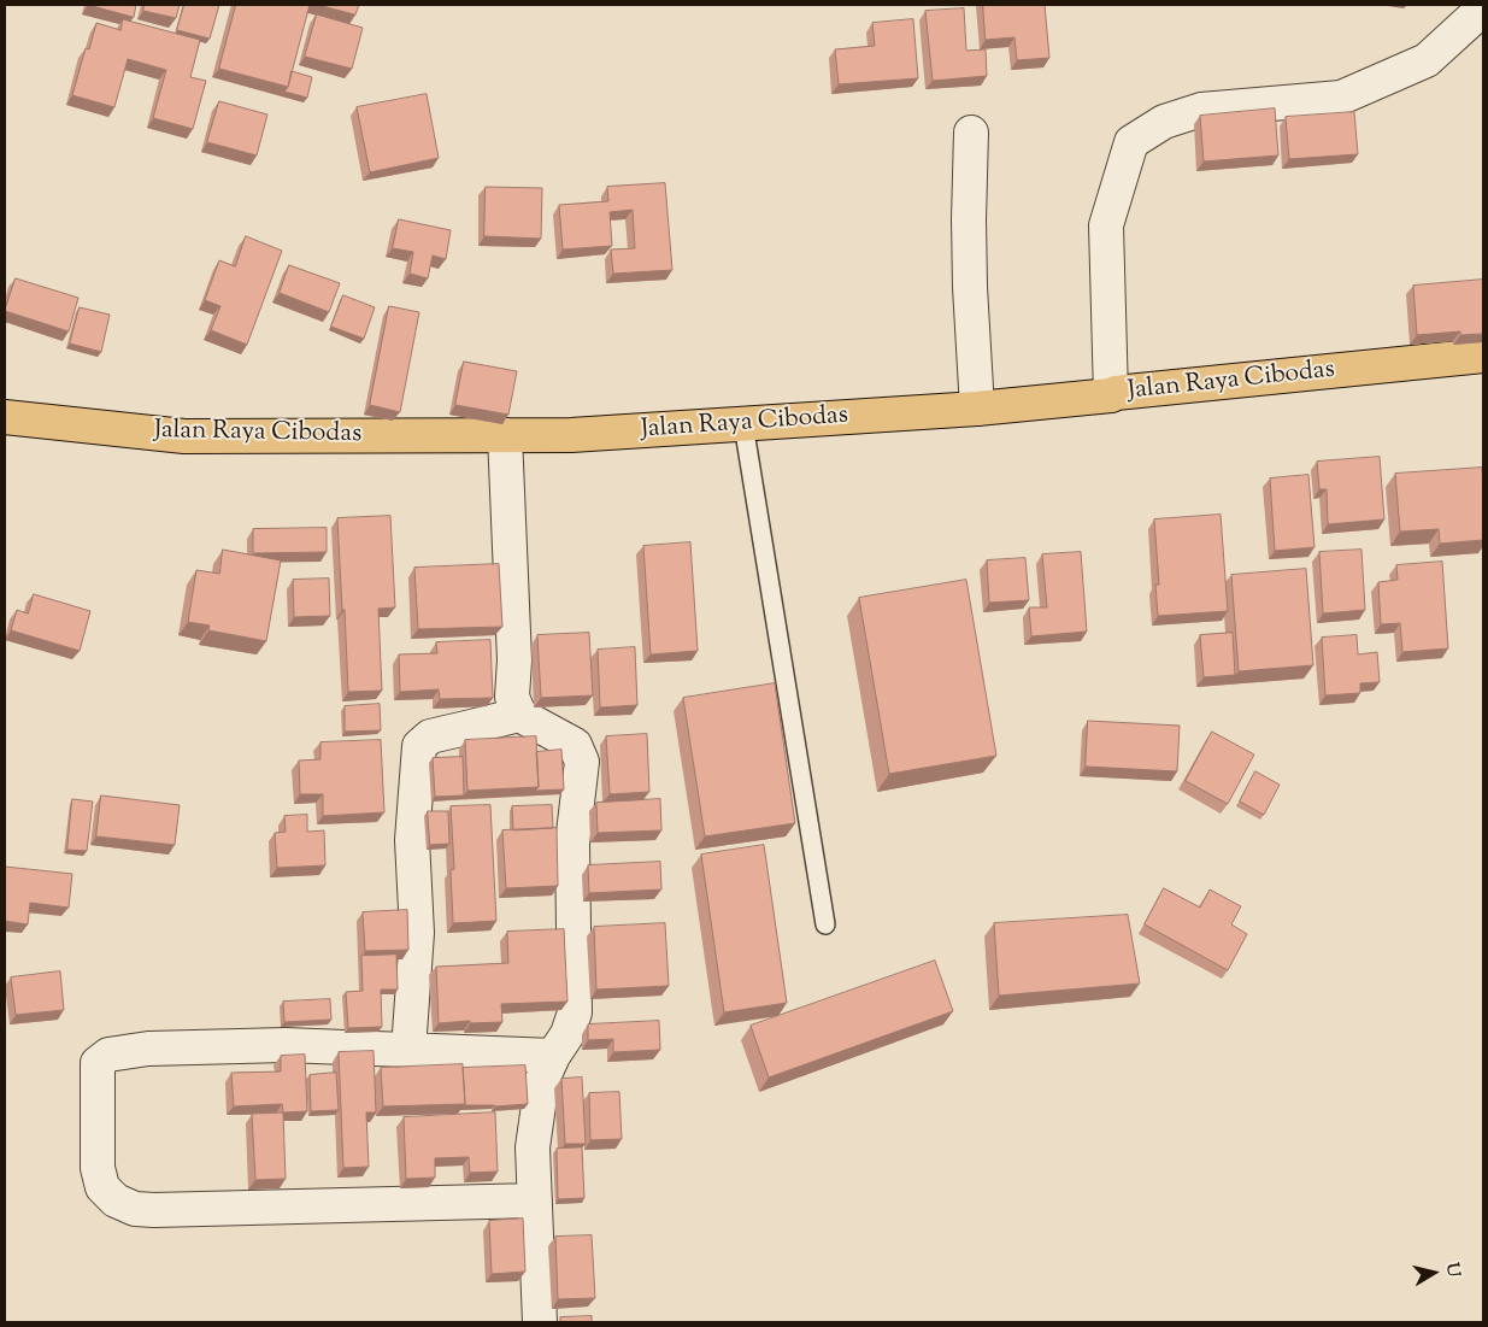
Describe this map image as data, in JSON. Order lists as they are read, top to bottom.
{
  "streets": {
    "highway": ["Jalan Raya Cibodas"]
  },
  "north": "right"
}
